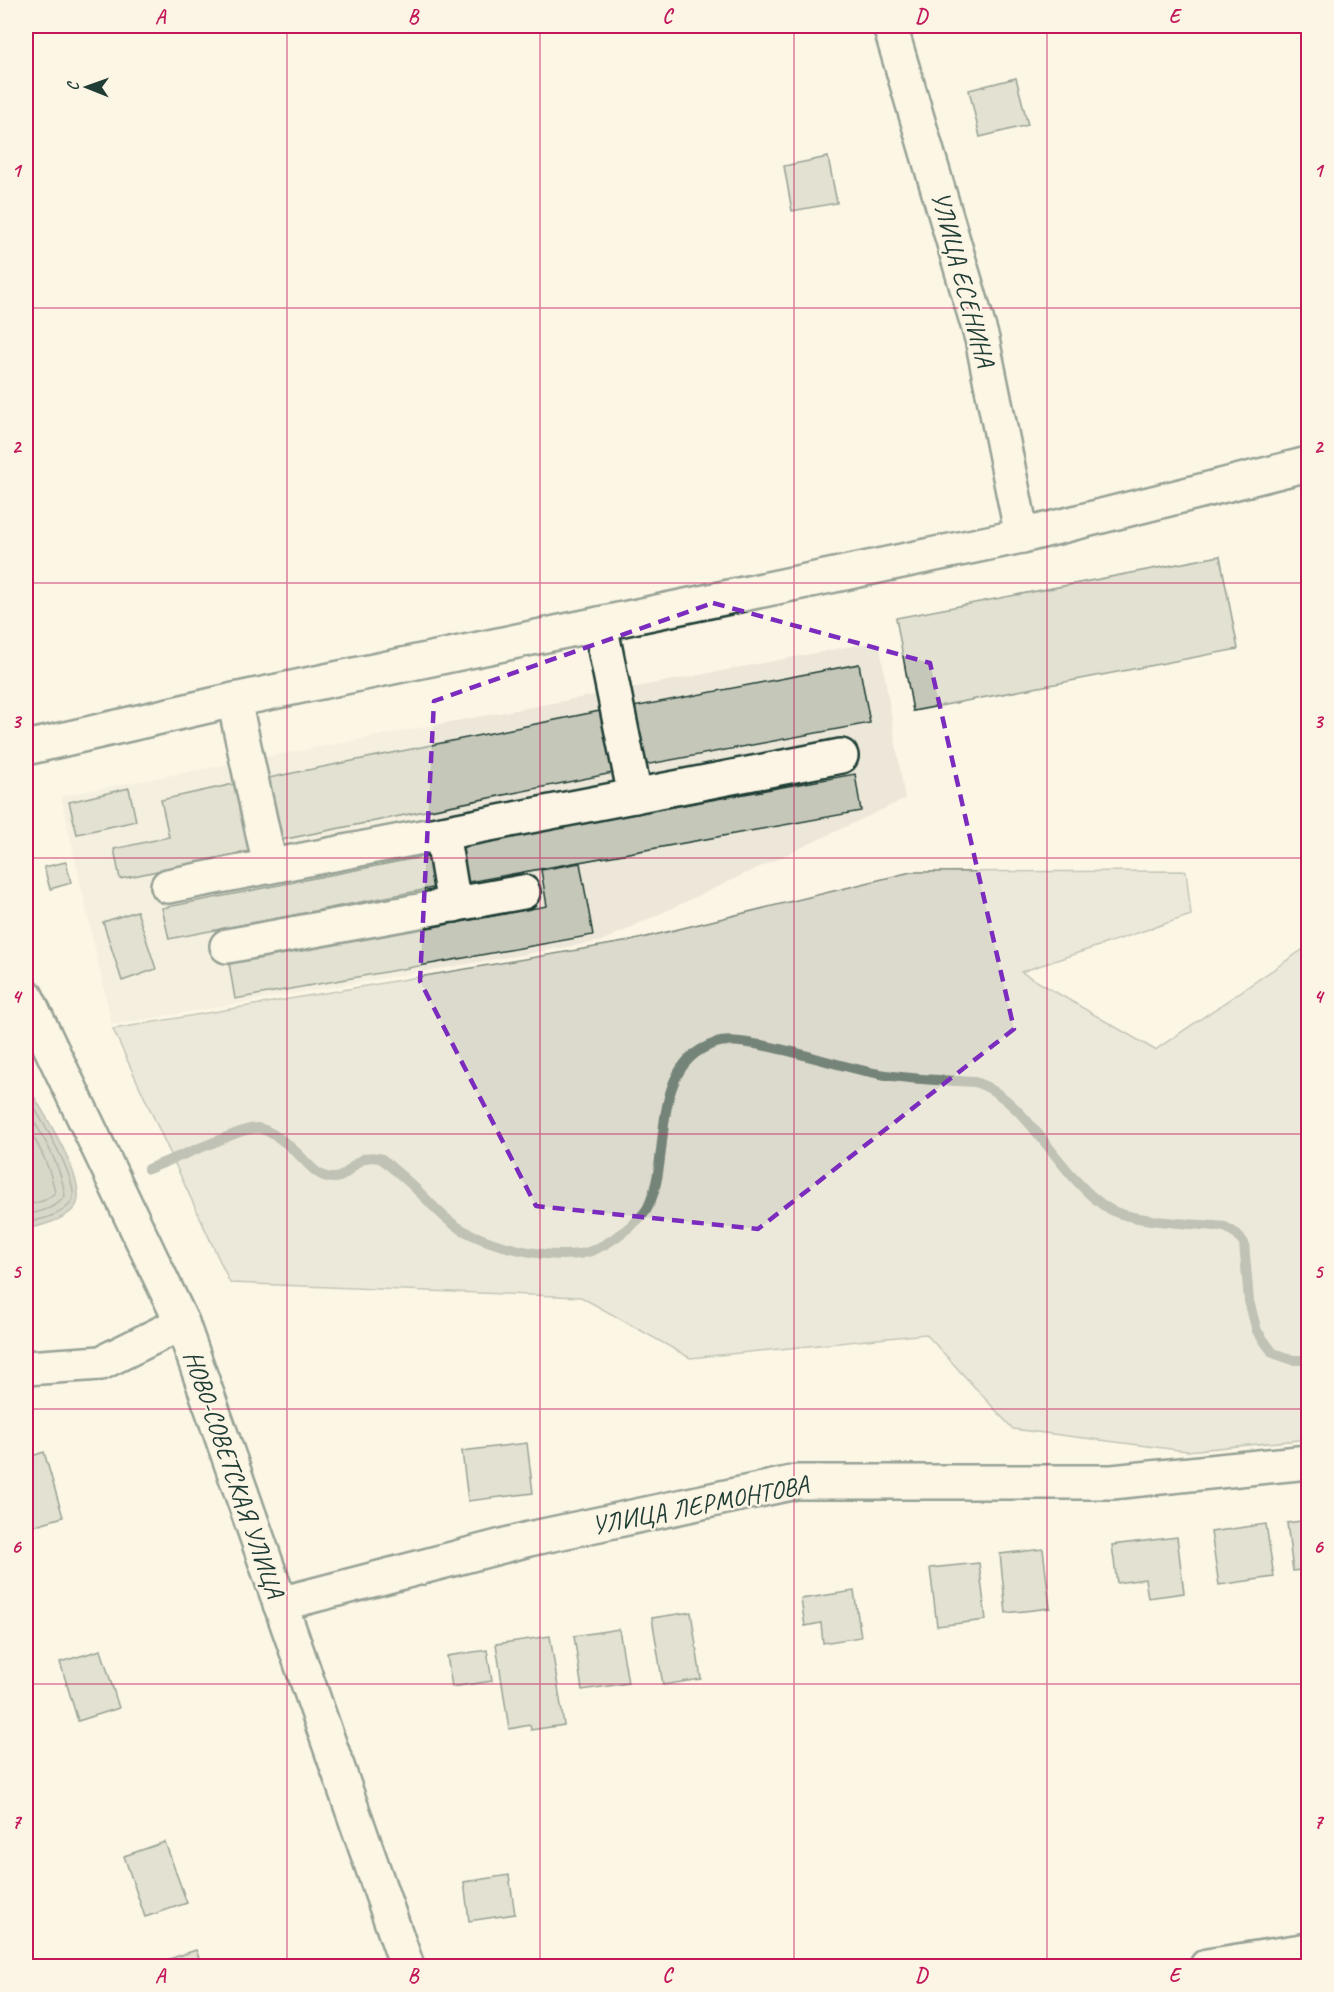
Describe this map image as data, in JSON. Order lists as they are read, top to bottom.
{
  "streets": {
    "street": ["УЛИЦА ЕСЕНИНА", "НОВО-СОВЕТСКАЯ УЛИЦА", "УЛИЦА ЛЕРМОНТОВА"]
  },
  "crossings": [
    ["НОВО-СОВЕТСКАЯ УЛИЦА", "УЛИЦА ЛЕРМОНТОВА"]
  ],
  "north": "left",
  "grid": {
    "columns": [
      "A",
      "B",
      "C",
      "D",
      "E"
    ],
    "rows": [
      "1",
      "2",
      "3",
      "4",
      "5",
      "6",
      "7"
    ]
  }
}
